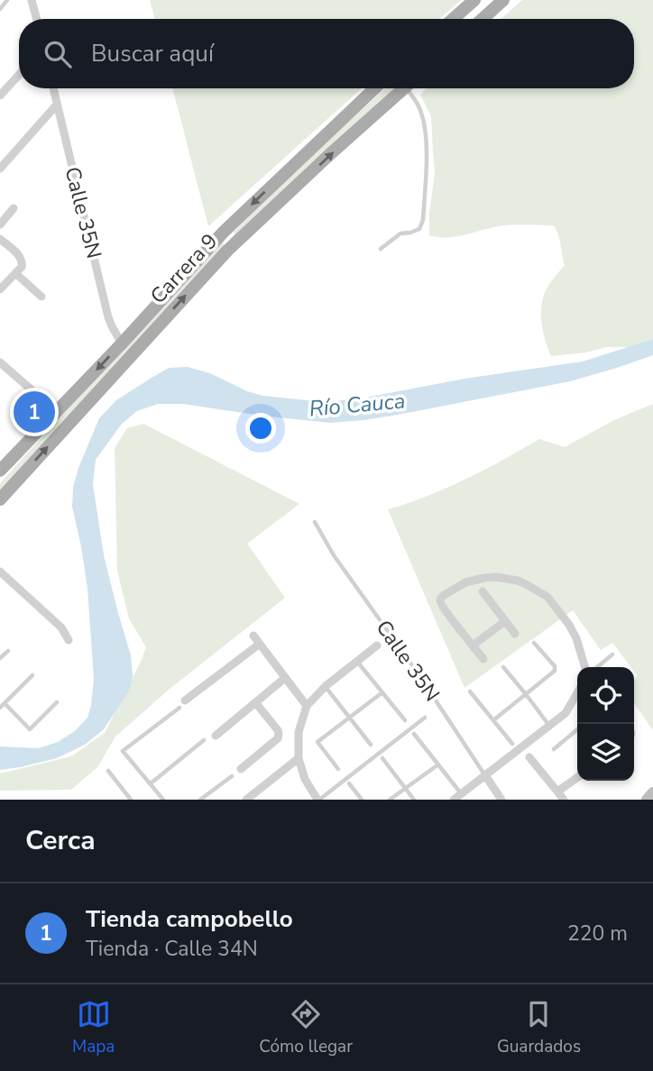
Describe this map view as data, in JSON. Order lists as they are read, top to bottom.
{
  "streets": {
    "main road": ["Carrera 9"],
    "street": ["Calle 35N"]
  },
  "crossings": [
    ["Calle 35N", "Carrera 9"]
  ],
  "water": ["Río Cauca"],
  "page": {
    "search": "Buscar aquí",
    "pins": "1",
    "heading": "Cerca",
    "list": [
      {
        "mark": "1",
        "name": "Tienda campobello",
        "note": "Tienda · Calle 34N",
        "value": "220 m"
      }
    ],
    "nav": ["Mapa", "Cómo llegar", "Guardados"]
  }
}
